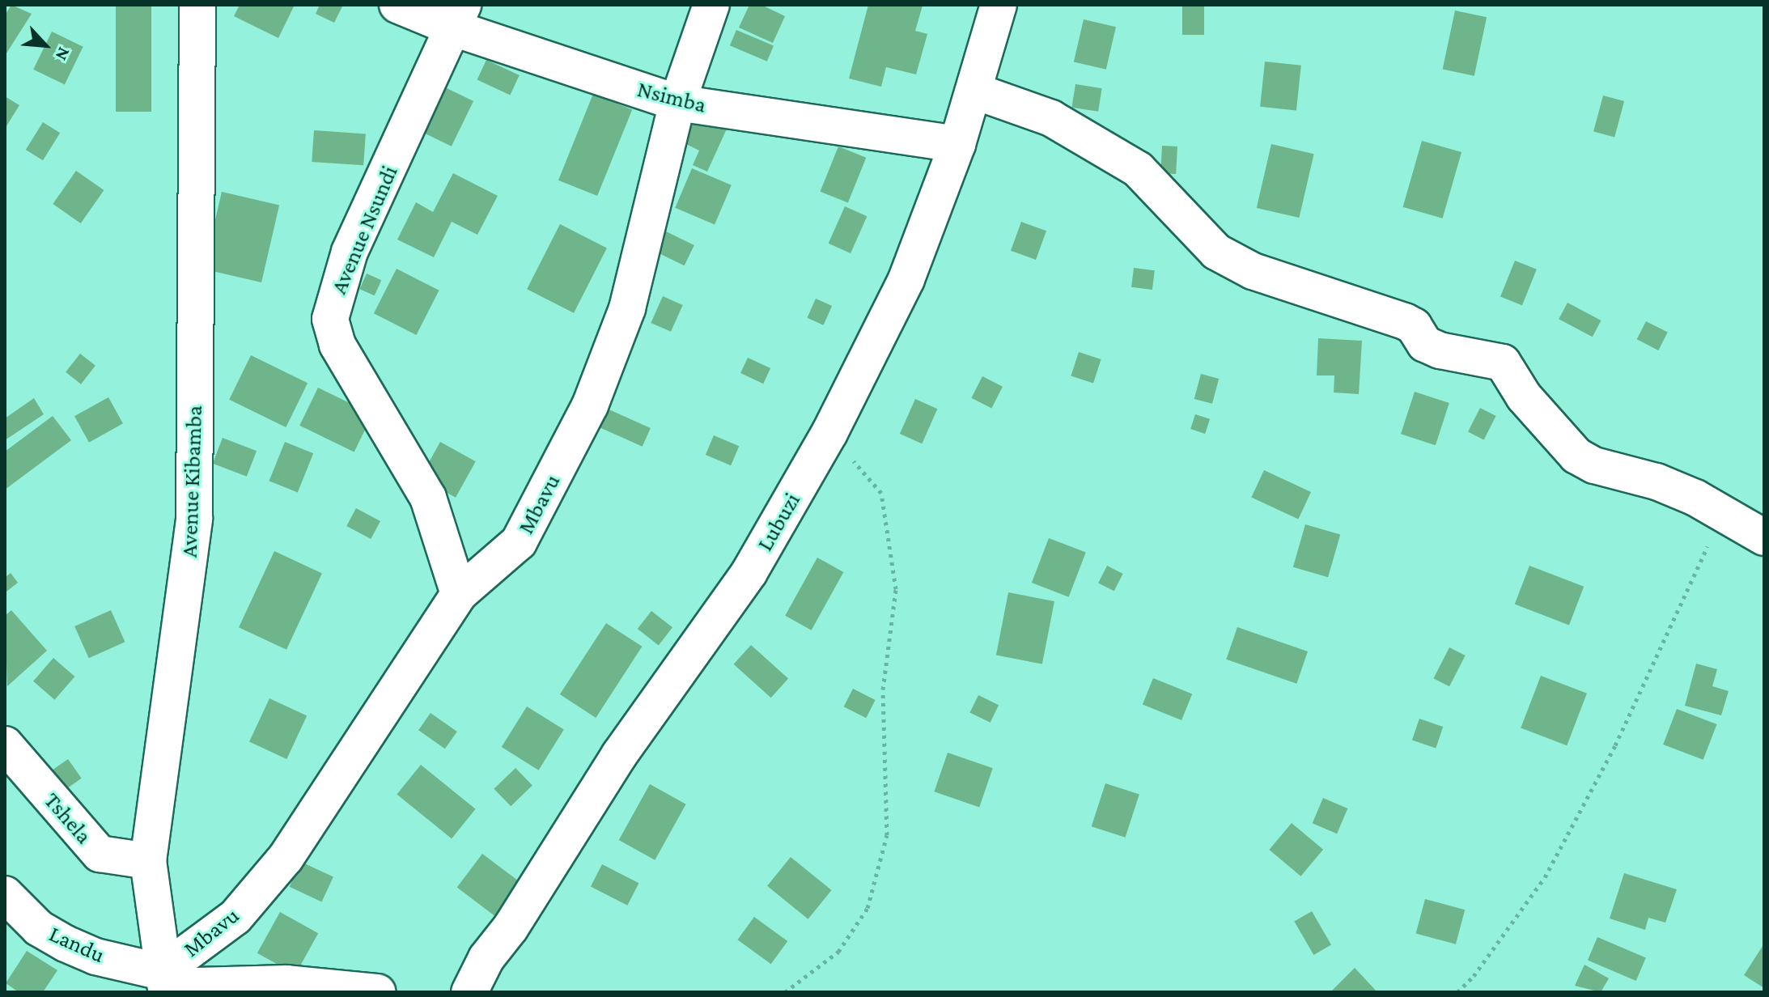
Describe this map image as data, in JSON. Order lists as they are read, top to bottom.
{
  "streets": {
    "street": [
      "Nsimba",
      "Avenue Nsundi",
      "Avenue Kibamba",
      "Mbavu",
      "Lubuzi",
      "Tshela",
      "Landu"
    ]
  },
  "crossings": [
    ["Nsimba", "Avenue Nsundi"],
    ["Nsimba", "Mbavu"],
    ["Nsimba", "Lubuzi"],
    ["Avenue Nsundi", "Mbavu"],
    ["Avenue Kibamba", "Mbavu"],
    ["Avenue Kibamba", "Tshela"],
    ["Avenue Kibamba", "Landu"],
    ["Mbavu", "Landu"]
  ],
  "north": "bottom right"
}
